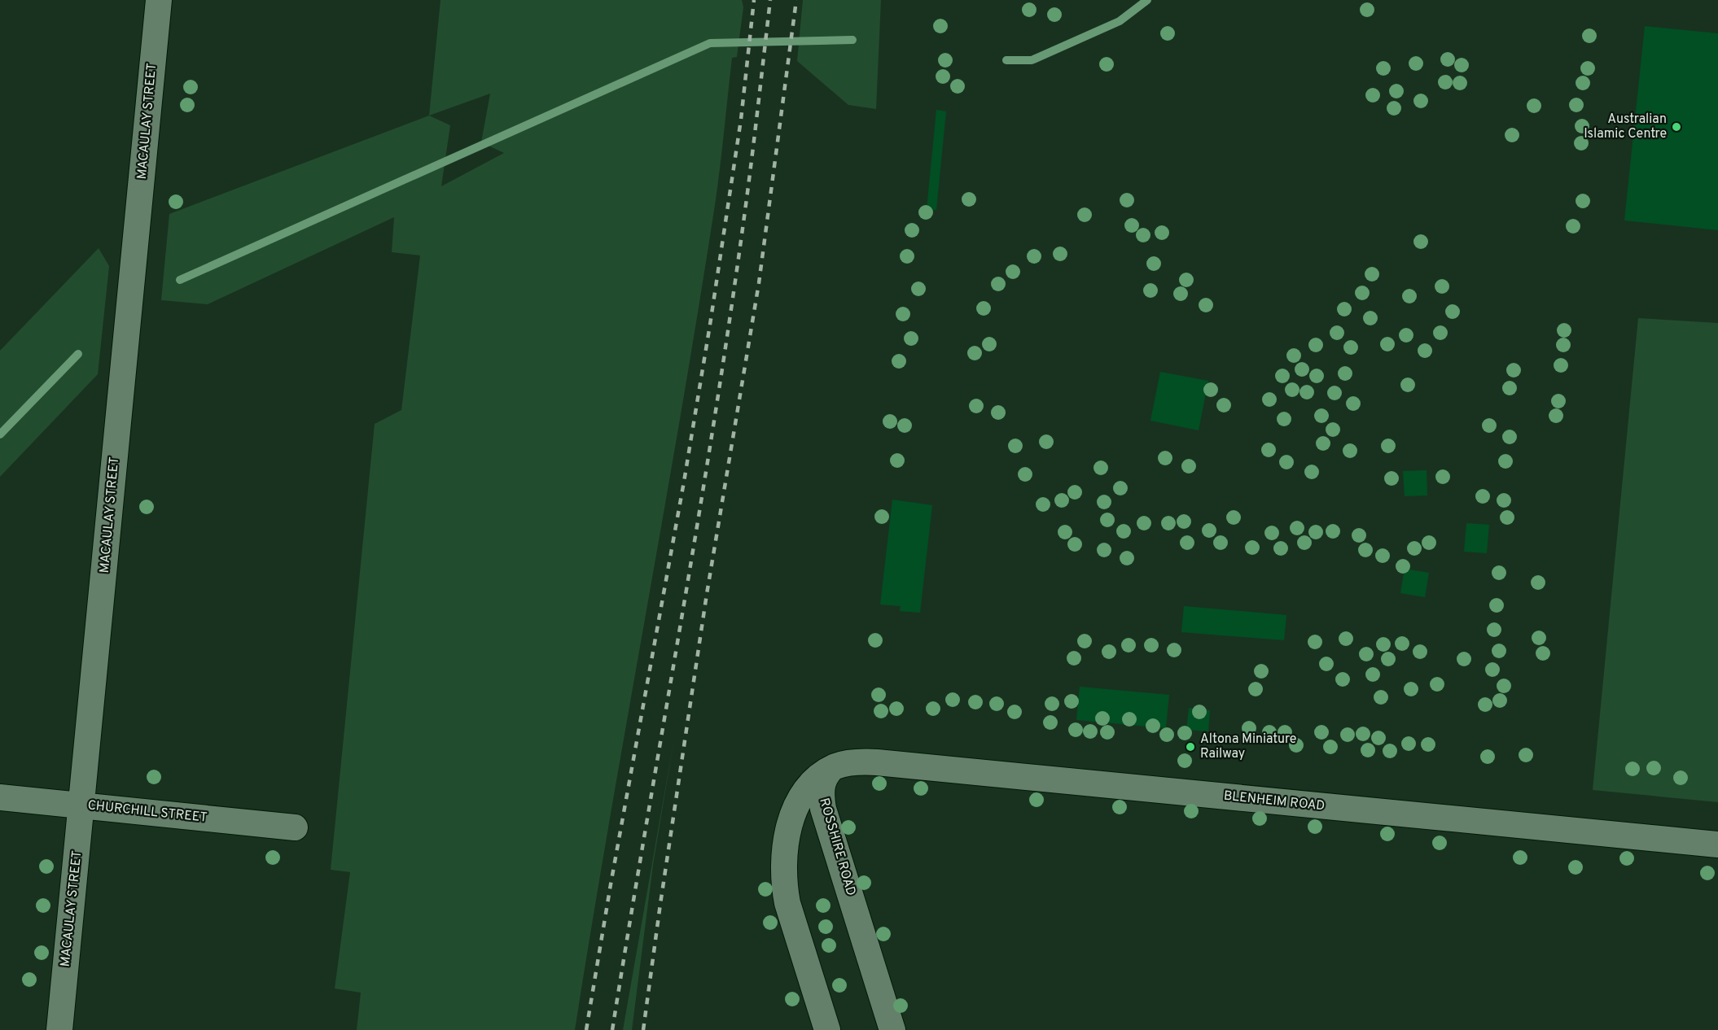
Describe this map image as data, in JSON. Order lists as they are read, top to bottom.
{
  "streets": {
    "street": [
      "MACAULAY STREET",
      "BLENHEIM ROAD",
      "CHURCHILL STREET",
      "ROSSHIRE ROAD"
    ]
  },
  "crossings": [
    ["MACAULAY STREET", "CHURCHILL STREET"],
    ["BLENHEIM ROAD", "ROSSHIRE ROAD"]
  ],
  "places": ["Australian Islamic Centre", "Altona Miniature Railway"]
}
